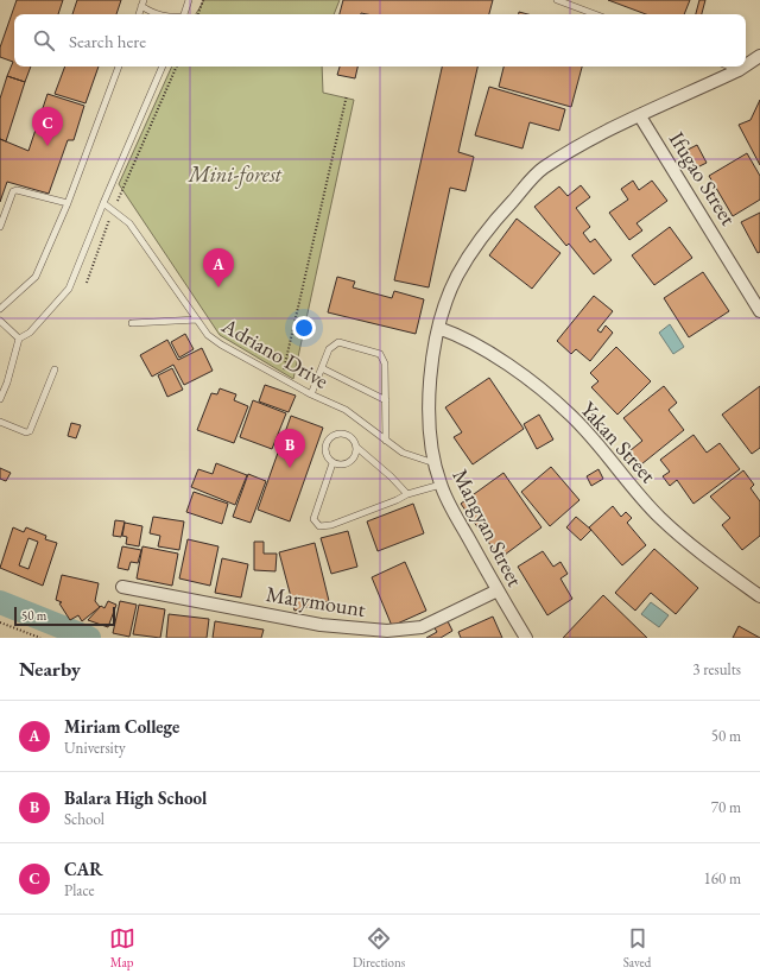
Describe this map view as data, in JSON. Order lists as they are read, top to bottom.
{
  "streets": {
    "street": [
      "Ifugao Street",
      "Yakan Street",
      "Mangyan Street",
      "Marymount"
    ],
    "lane": ["Adriano Drive"]
  },
  "crossings": [
    ["Ifugao Street", "Mangyan Street"],
    ["Adriano Drive", "Mangyan Street"],
    ["Yakan Street", "Mangyan Street"],
    ["Mangyan Street", "Marymount"]
  ],
  "parks": ["Mini-forest"],
  "scale_bar": "50 m",
  "page": {
    "search": "Search here",
    "pins": ["C", "A", "B"],
    "scale": "50 m",
    "heading": ["Nearby", "3 results"],
    "list": [
      {
        "mark": "A",
        "name": "Miriam College",
        "note": "University",
        "value": "50 m"
      },
      {
        "mark": "B",
        "name": "Balara High School",
        "note": "School",
        "value": "70 m"
      },
      {
        "mark": "C",
        "name": "CAR",
        "note": "Place",
        "value": "160 m"
      }
    ],
    "nav": ["Map", "Directions", "Saved"]
  }
}
